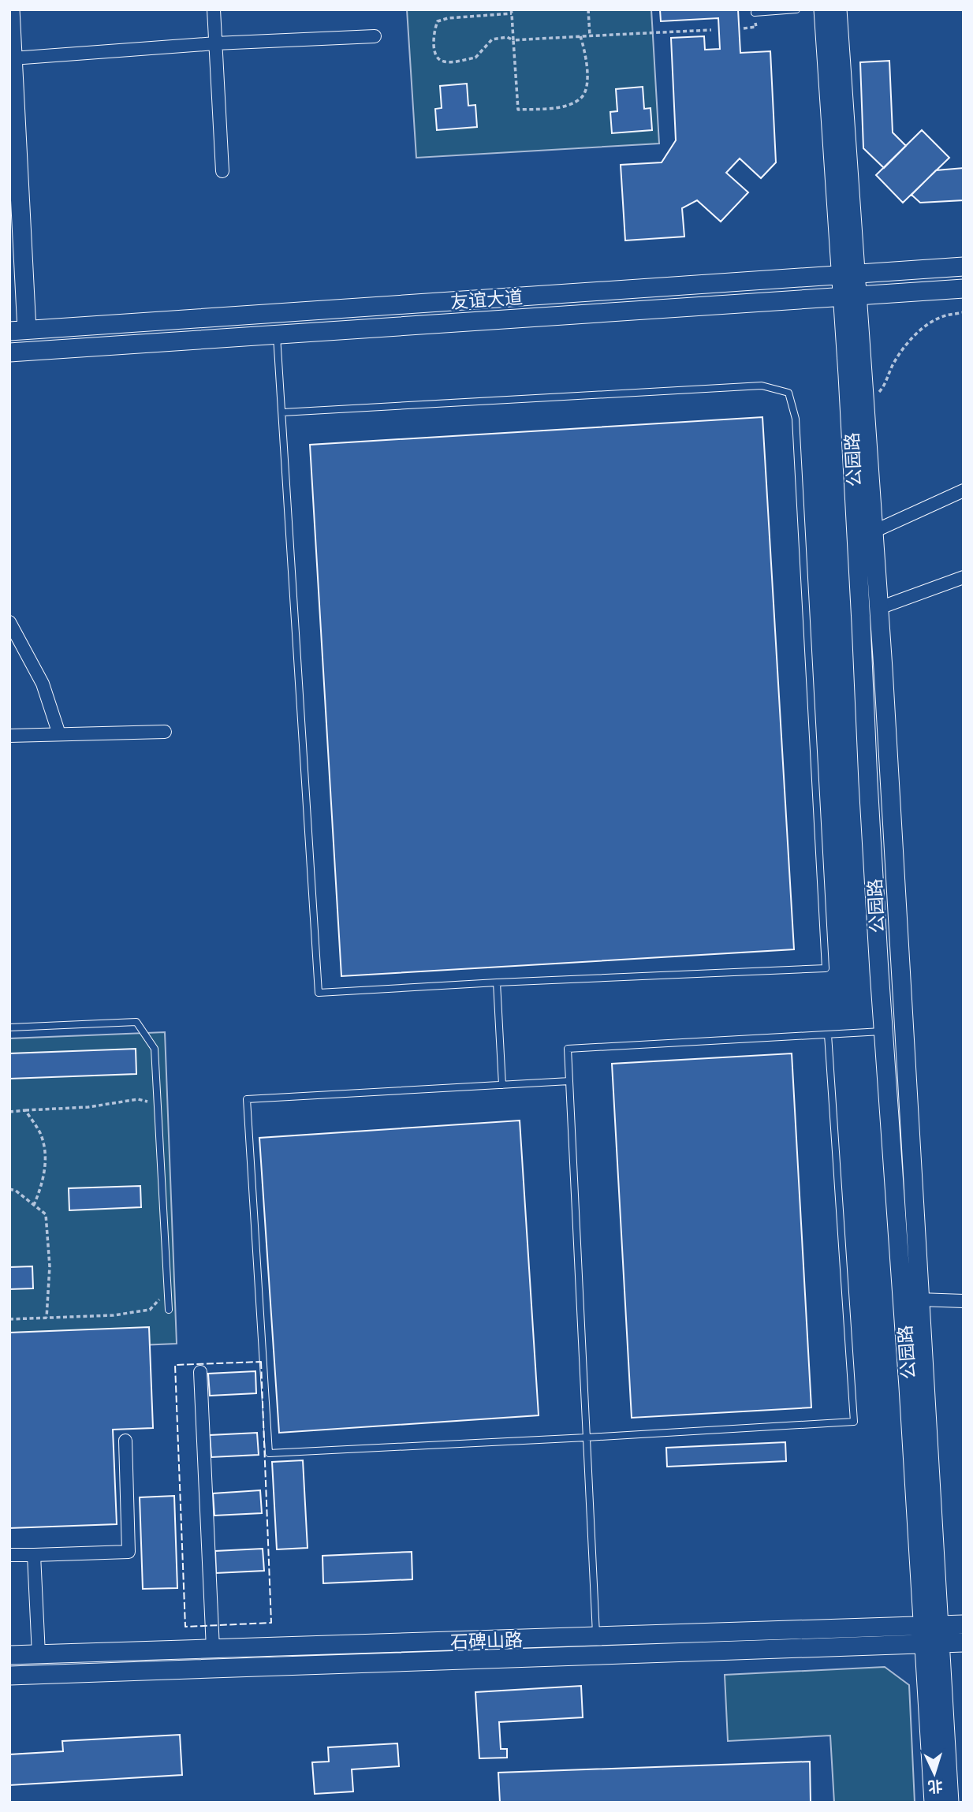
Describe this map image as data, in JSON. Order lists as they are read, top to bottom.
{
  "streets": {
    "street": ["友谊大道", "公园路", "石碑山路"]
  },
  "crossings": [
    ["友谊大道", "公园路"],
    ["公园路", "石碑山路"]
  ],
  "north": "bottom"
}
